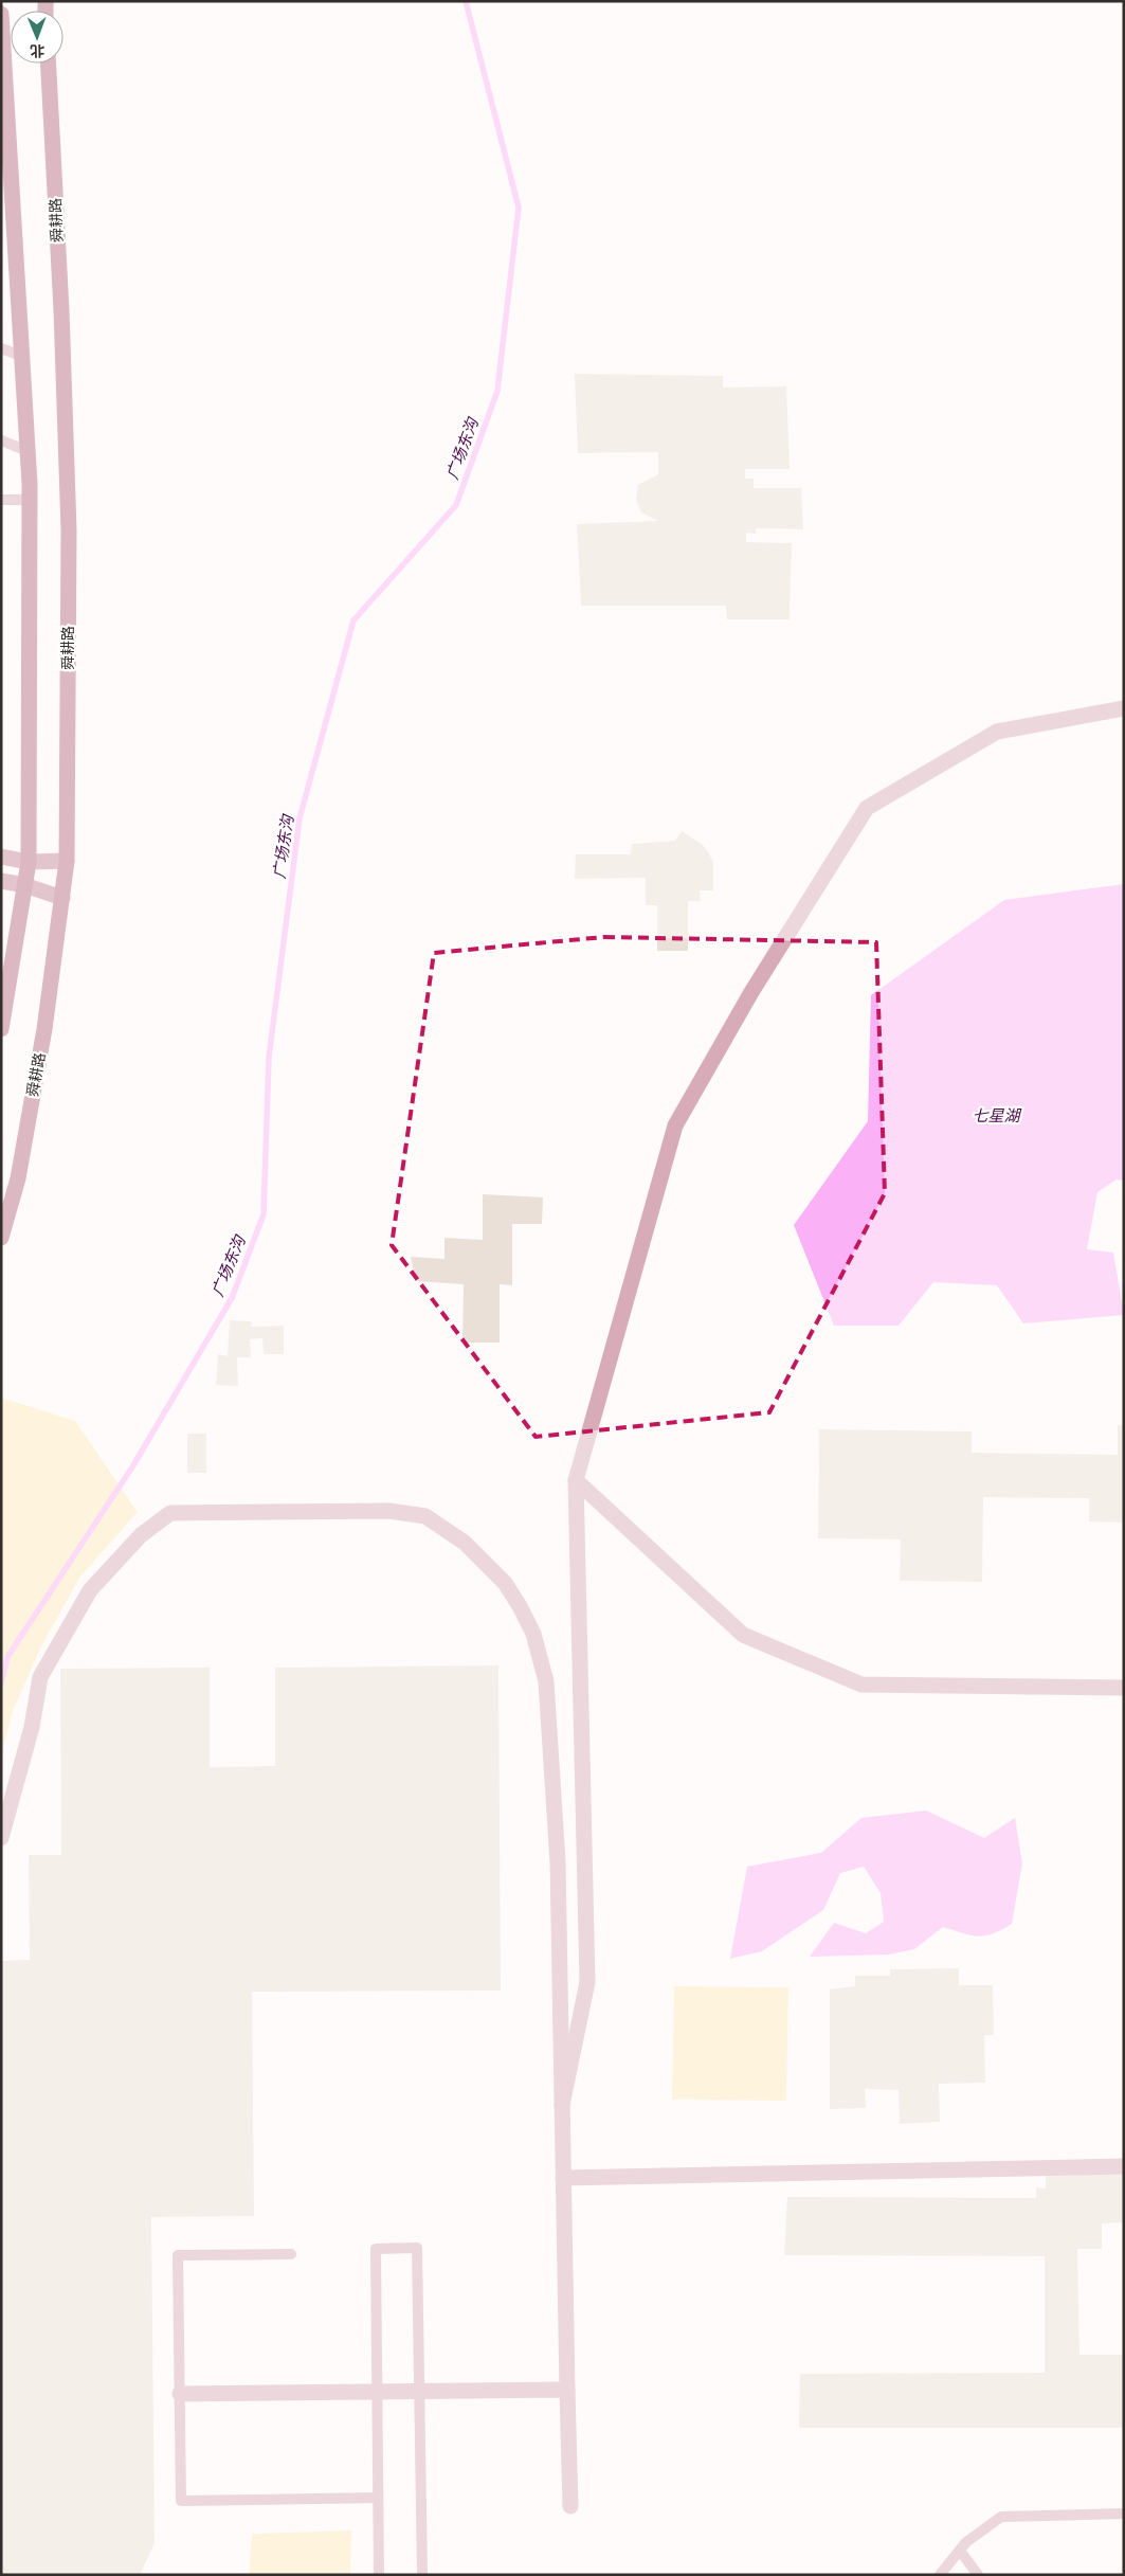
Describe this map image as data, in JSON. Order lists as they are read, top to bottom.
{
  "streets": {
    "main road": ["舜耕路"]
  },
  "water": ["广场东沟", "七星湖"],
  "north": "bottom"
}
